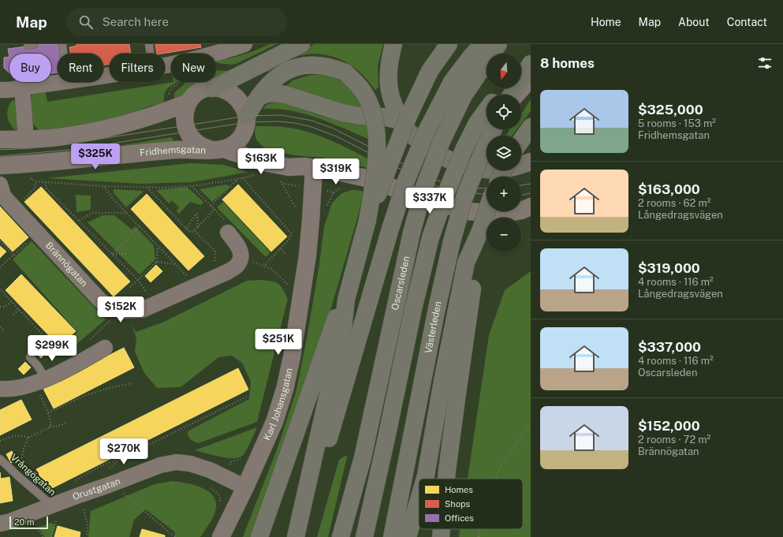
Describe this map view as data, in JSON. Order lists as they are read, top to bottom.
{
  "streets": {
    "highway": ["Oscarsleden", "Västerleden"],
    "street": [
      "Fridhemsgatan",
      "Brännögatan",
      "Karl Johansgatan",
      "Orustgatan"
    ],
    "lane": ["Vrångögatan"]
  },
  "crossings": [
    ["Fridhemsgatan", "Karl Johansgatan"],
    ["Karl Johansgatan", "Orustgatan"],
    ["Vrångögatan", "Orustgatan"]
  ],
  "legend": ["Homes", "Shops", "Offices"],
  "scale_bar": "20 m",
  "north": "bottom",
  "page": {
    "header": "Map",
    "search": "Search here",
    "nav": [
      "Home",
      "Map",
      "About",
      "Contact"
    ],
    "heading": "8 homes",
    "map_buttons": ["+", "−"],
    "chip": [
      "Buy",
      "Rent",
      "Filters",
      "New"
    ],
    "list": [
      {
        "name": "$325,000",
        "note": "5 rooms · 153 m² · Fridhemsgatan"
      },
      {
        "name": "$163,000",
        "note": "2 rooms · 62 m² · Långedragsvägen"
      },
      {
        "name": "$319,000",
        "note": "4 rooms · 116 m² · Långedragsvägen"
      },
      {
        "name": "$337,000",
        "note": "4 rooms · 116 m² · Oscarsleden"
      },
      {
        "name": "$152,000",
        "note": "2 rooms · 72 m² · Brännögatan"
      }
    ],
    "price": [
      "$325K",
      "$163K",
      "$319K",
      "$337K",
      "$152K",
      "$251K",
      "$299K",
      "$270K"
    ],
    "scale": "20 m"
  }
}
